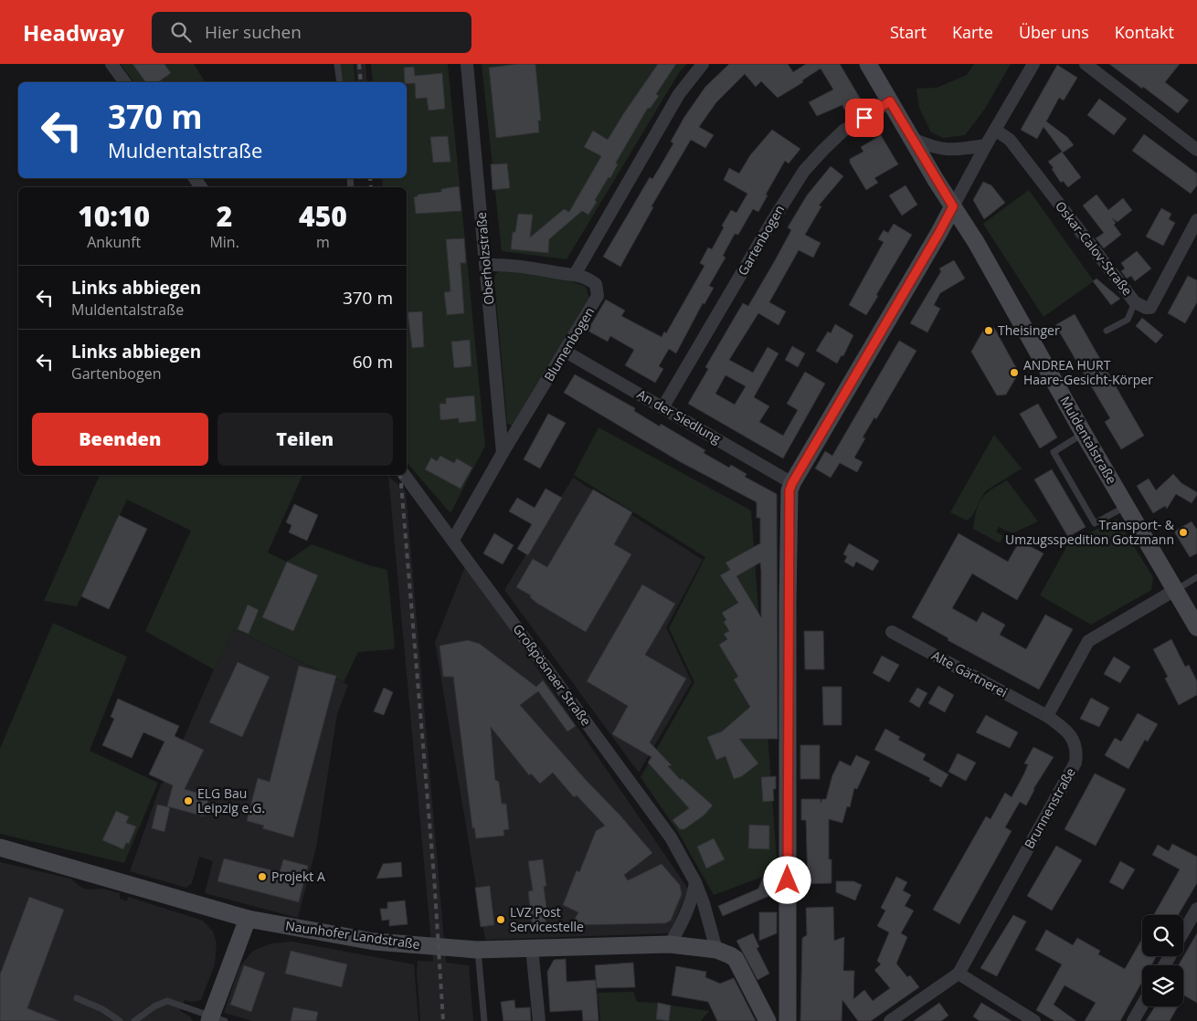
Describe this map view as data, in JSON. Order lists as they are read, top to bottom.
{
  "streets": {
    "street": [
      "Gartenbogen",
      "Oskar-Calov-Straße",
      "Oberholzstraße",
      "Blumenbogen",
      "An der Siedlung",
      "Muldentalstraße",
      "Alte Gärtnerei",
      "Großpösnaer Straße",
      "Brunnenstraße",
      "Naunhofer Landstraße"
    ]
  },
  "crossings": [
    ["Gartenbogen", "An der Siedlung"],
    ["Gartenbogen", "Muldentalstraße"],
    ["Oberholzstraße", "Blumenbogen"],
    ["Blumenbogen", "An der Siedlung"],
    ["Blumenbogen", "Großpösnaer Straße"],
    ["Alte Gärtnerei", "Brunnenstraße"],
    ["Großpösnaer Straße", "Naunhofer Landstraße"]
  ],
  "places": [
    "Theisinger",
    "ANDREA HURT Haare-Gesicht-Körper",
    "Transport- & Umzugsspedition Gotzmann",
    "ELG Bau Leipzig e.G.",
    "Projekt A",
    "LVZ Post Servicestelle"
  ],
  "page": {
    "header": "Headway",
    "search": "Hier suchen",
    "nav": [
      "Start",
      "Karte",
      "Über uns",
      "Kontakt"
    ],
    "turn": ["370 m", "Muldentalstraße"],
    "eta": [
      "10:10",
      "Ankunft",
      "2",
      "Min.",
      "450",
      "m"
    ],
    "list": [
      {
        "name": "Links abbiegen",
        "note": "Muldentalstraße",
        "value": "370 m"
      },
      {
        "name": "Links abbiegen",
        "note": "Gartenbogen",
        "value": "60 m"
      }
    ],
    "buttons": ["Beenden", "Teilen"]
  }
}
